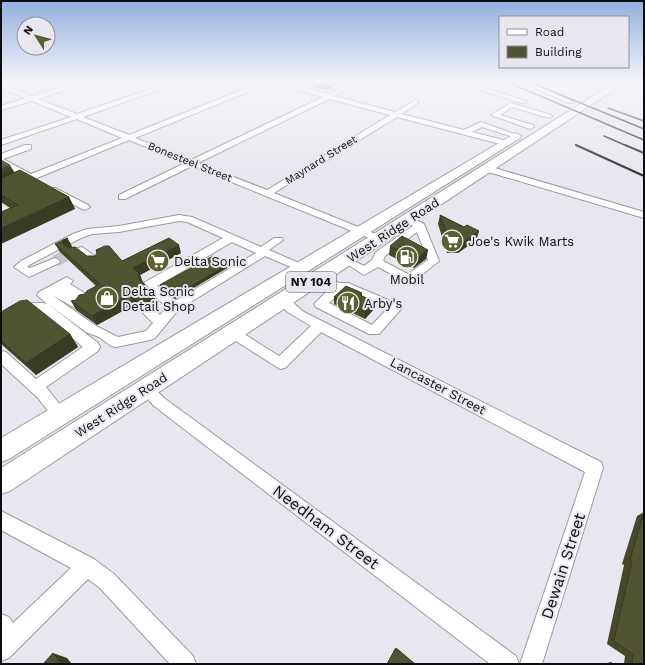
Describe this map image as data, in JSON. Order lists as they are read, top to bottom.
{
  "streets": {
    "highway": ["West Ridge Road", "NY 104"],
    "street": [
      "Maynard Street",
      "Bonesteel Street",
      "Lancaster Street",
      "Needham Street",
      "Dewain Street"
    ]
  },
  "crossings": [
    ["Maynard Street", "Bonesteel Street"],
    ["Bonesteel Street", "West Ridge Road"],
    ["West Ridge Road", "Lancaster Street"],
    ["West Ridge Road", "Needham Street"],
    ["Lancaster Street", "Dewain Street"]
  ],
  "places": {
    "supermarket": ["Joe's Kwik Marts", "Delta Sonic"],
    "fuel station": ["Mobil"],
    "shop": ["Delta Sonic Detail Shop"],
    "restaurant": ["Arby's"]
  },
  "legend": ["Road", "Building"],
  "north": "top left"
}
